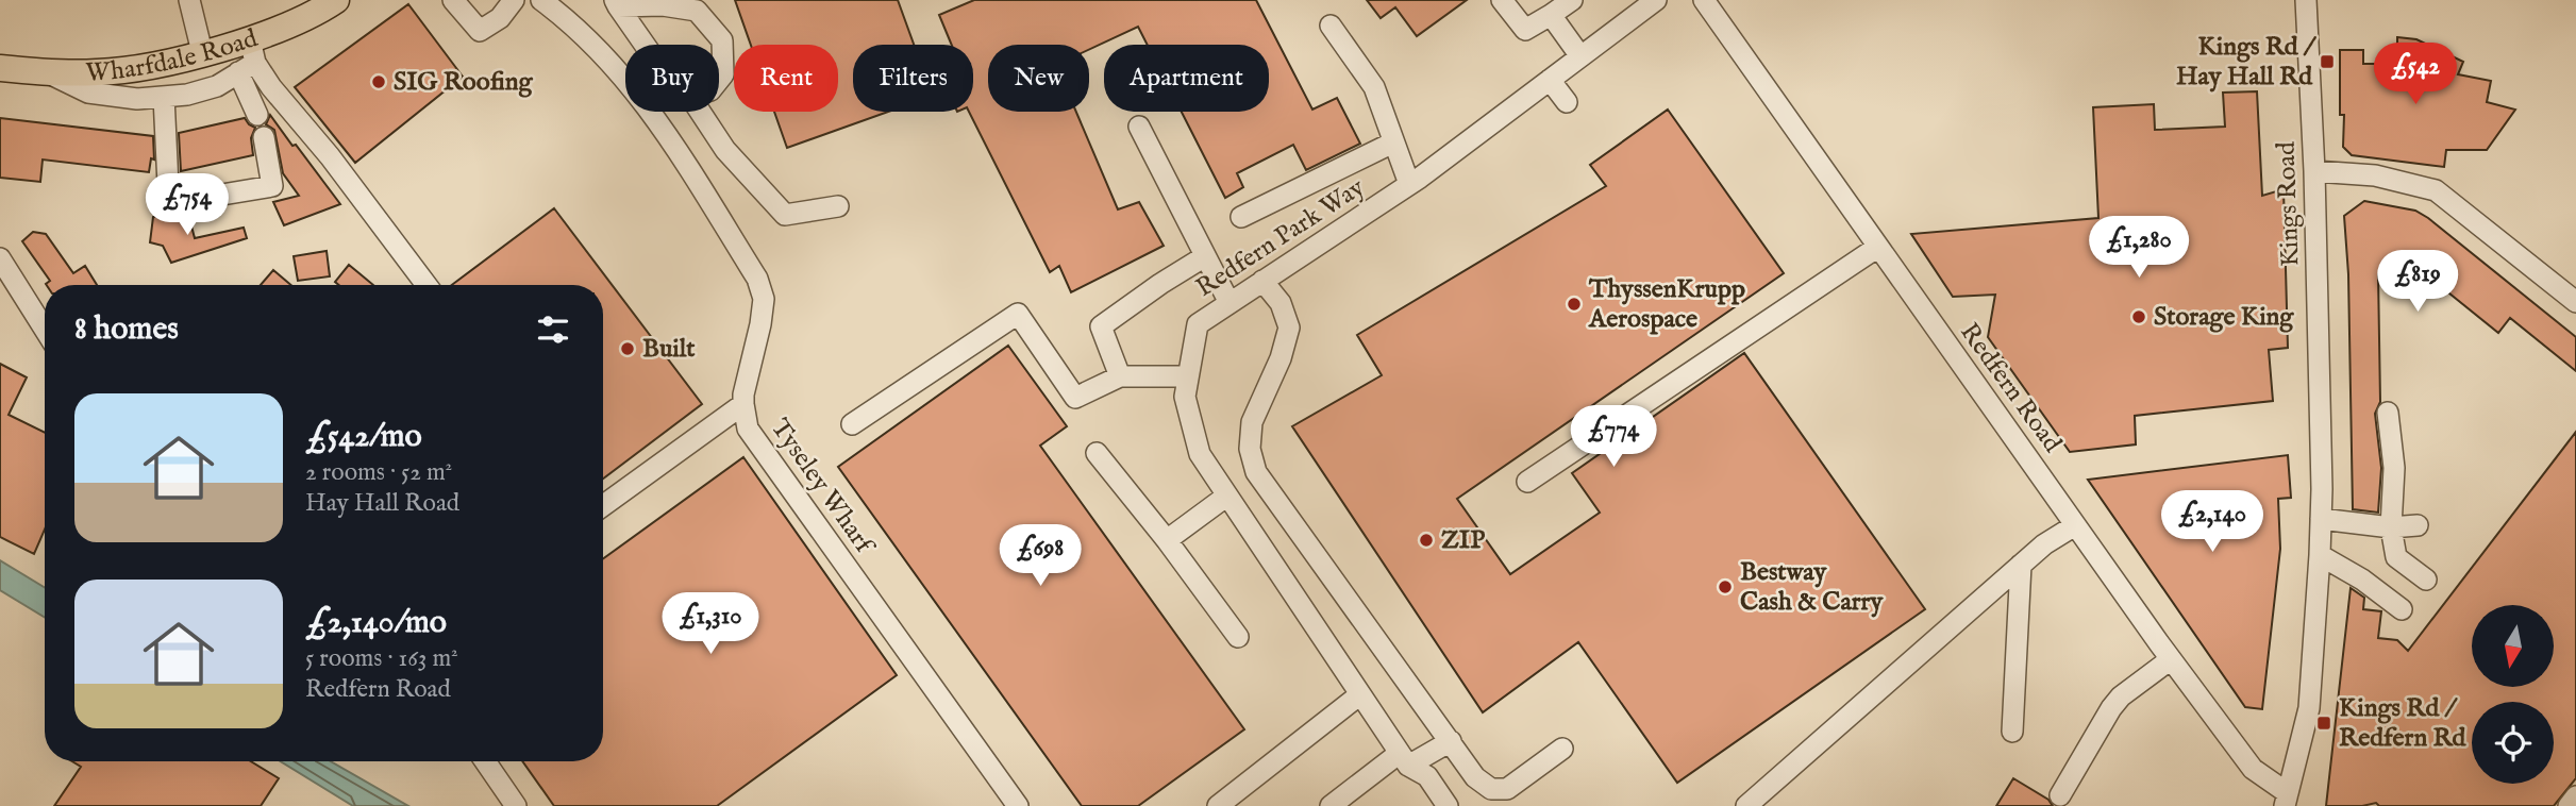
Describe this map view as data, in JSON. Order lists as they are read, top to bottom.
{
  "streets": {
    "main road": ["Wharfdale Road"],
    "street": [
      "Kings Road",
      "Redfern Park Way",
      "Redfern Road",
      "Tyseley Wharf"
    ]
  },
  "crossings": [
    ["Kings Road", "Redfern Road"]
  ],
  "places": {
    "transit": ["Kings Rd / Hay Hall Rd", "Kings Rd / Redfern Rd"],
    "other": [
      "SIG Roofing",
      "ThyssenKrupp Aerospace",
      "Storage King",
      "Built",
      "ZIP",
      "Bestway Cash & Carry"
    ]
  },
  "north": "bottom",
  "page": {
    "price": [
      "£542",
      "£754",
      "£1,280",
      "£819",
      "£774",
      "£2,140",
      "£698",
      "£1,310"
    ],
    "chip": [
      "Buy",
      "Rent",
      "Filters",
      "New",
      "Apartment"
    ],
    "heading": "8 homes",
    "list": [
      {
        "name": "£542/mo",
        "note": "2 rooms · 52 m² · Hay Hall Road"
      },
      {
        "name": "£2,140/mo",
        "note": "5 rooms · 163 m² · Redfern Road"
      }
    ]
  }
}
